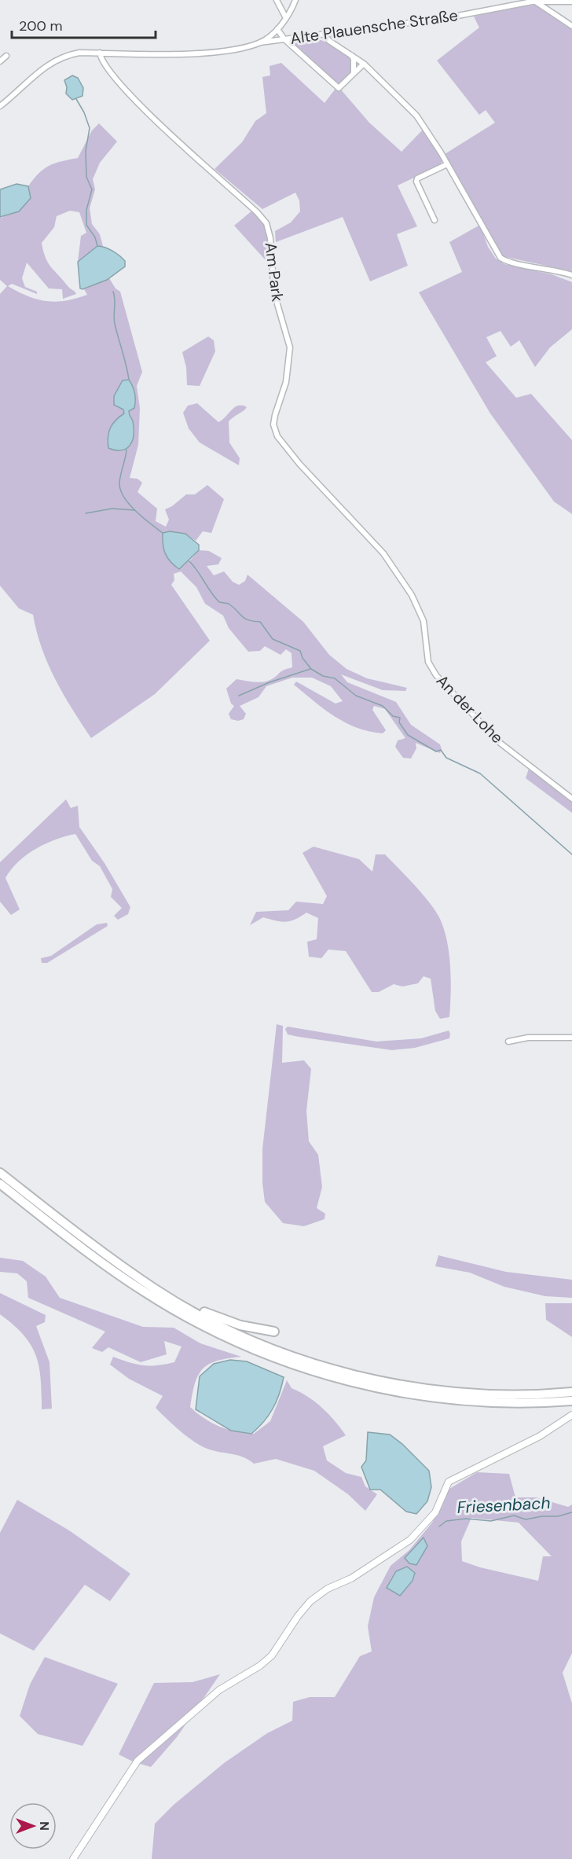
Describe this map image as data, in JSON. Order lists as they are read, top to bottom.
{
  "streets": {
    "street": ["Alte Plauensche Straße", "Am Park", "An der Lohe"]
  },
  "crossings": [
    ["Alte Plauensche Straße", "Am Park"],
    ["Am Park", "An der Lohe"]
  ],
  "water": ["Friesenbach"],
  "scale_bar": "200 m",
  "north": "right"
}
